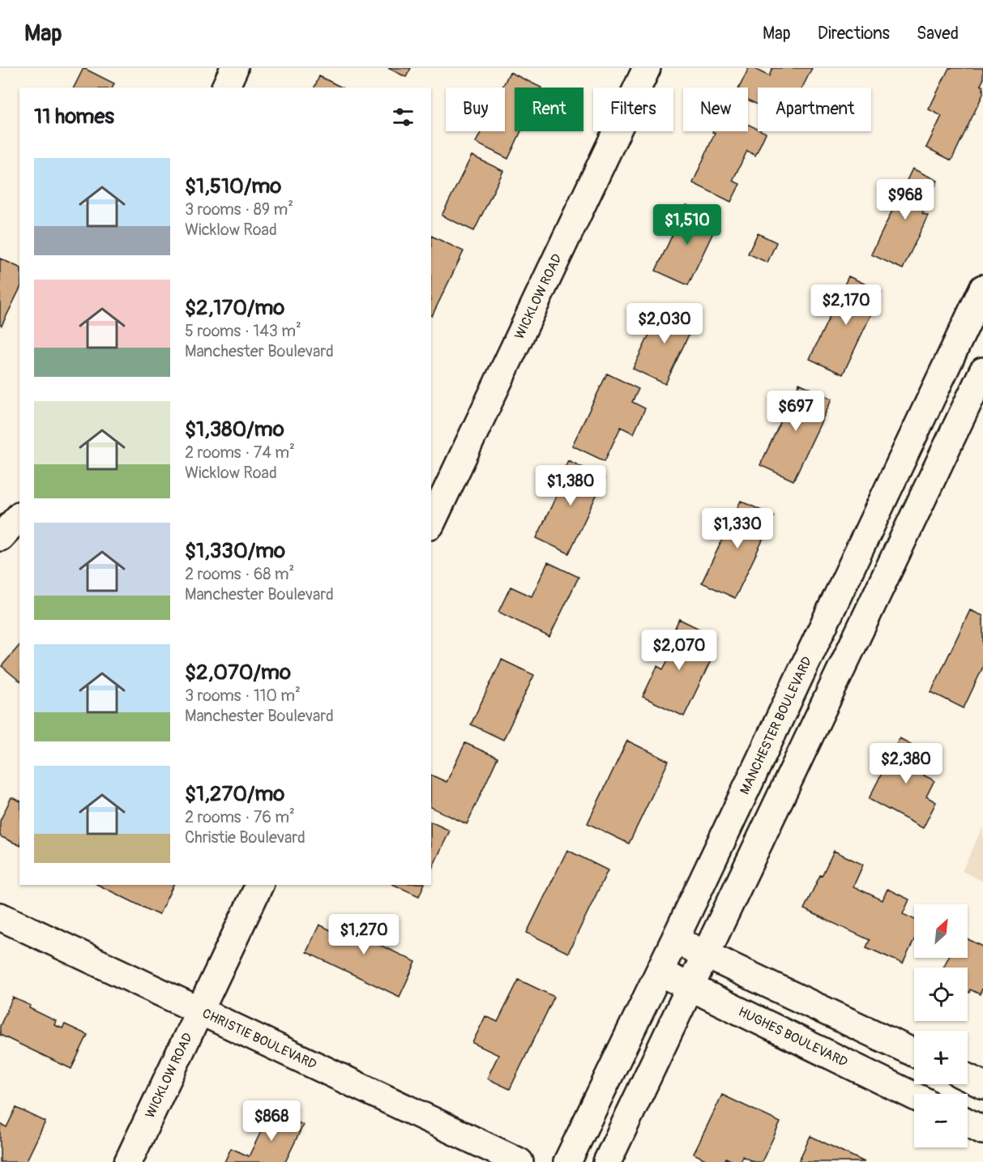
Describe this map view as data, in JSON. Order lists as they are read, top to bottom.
{
  "streets": {
    "street": [
      "WICKLOW ROAD",
      "MANCHESTER BOULEVARD",
      "HUGHES BOULEVARD",
      "CHRISTIE BOULEVARD"
    ]
  },
  "crossings": [
    ["WICKLOW ROAD", "CHRISTIE BOULEVARD"],
    ["MANCHESTER BOULEVARD", "HUGHES BOULEVARD"]
  ],
  "north": "top right",
  "page": {
    "header": "Map",
    "nav": ["Map", "Directions", "Saved"],
    "chip": [
      "Buy",
      "Rent",
      "Filters",
      "New",
      "Apartment"
    ],
    "heading": "11 homes",
    "list": [
      {
        "name": "$1,510/mo",
        "note": "3 rooms · 89 m² · Wicklow Road"
      },
      {
        "name": "$2,170/mo",
        "note": "5 rooms · 143 m² · Manchester Boulevard"
      },
      {
        "name": "$1,380/mo",
        "note": "2 rooms · 74 m² · Wicklow Road"
      },
      {
        "name": "$1,330/mo",
        "note": "2 rooms · 68 m² · Manchester Boulevard"
      },
      {
        "name": "$2,070/mo",
        "note": "3 rooms · 110 m² · Manchester Boulevard"
      },
      {
        "name": "$1,270/mo",
        "note": "2 rooms · 76 m² · Christie Boulevard"
      }
    ],
    "price": [
      "$968",
      "$1,510",
      "$2,170",
      "$2,030",
      "$697",
      "$1,380",
      "$1,330",
      "$2,070",
      "$2,380",
      "$1,270",
      "$868"
    ],
    "map_buttons": ["+", "−"]
  }
}
